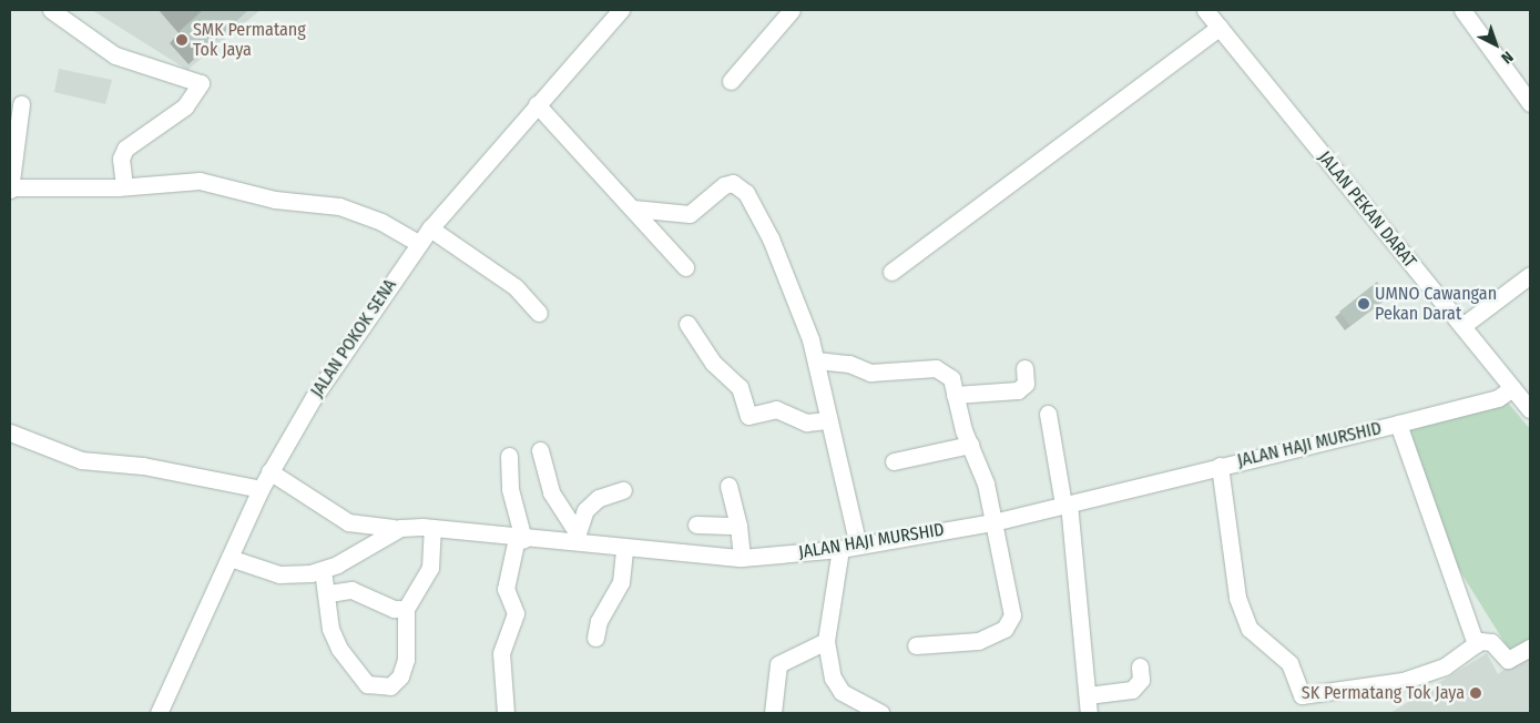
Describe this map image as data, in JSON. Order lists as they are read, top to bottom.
{
  "streets": {
    "street": ["JALAN PEKAN DARAT", "JALAN POKOK SENA", "JALAN HAJI MURSHID"]
  },
  "crossings": [
    ["JALAN PEKAN DARAT", "JALAN HAJI MURSHID"],
    ["JALAN POKOK SENA", "JALAN HAJI MURSHID"]
  ],
  "places": ["SMK Permatang Tok Jaya", "UMNO Cawangan Pekan Darat", "SK Permatang Tok Jaya"],
  "north": "bottom right"
}
